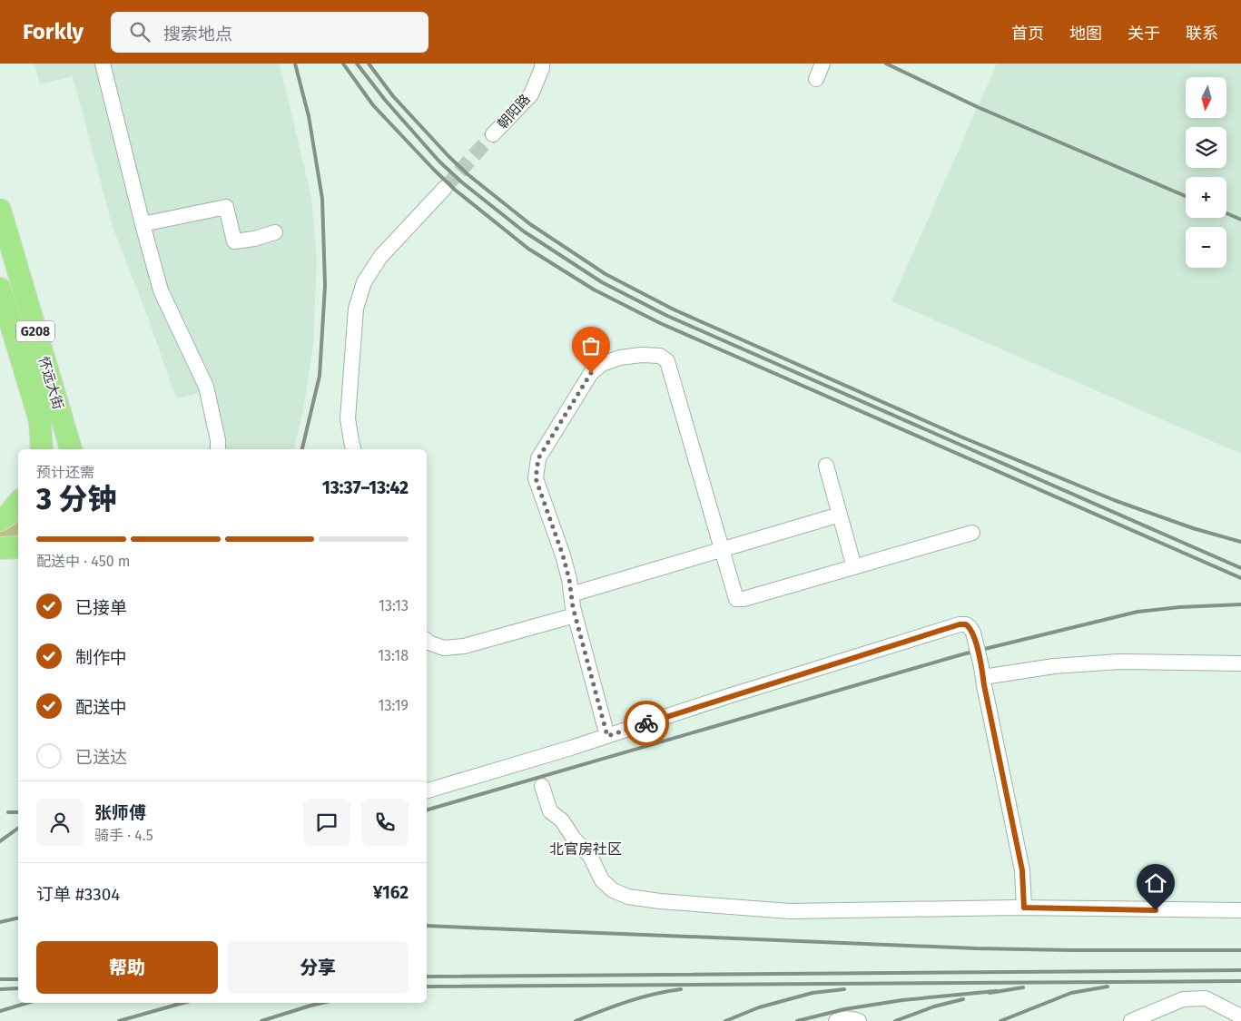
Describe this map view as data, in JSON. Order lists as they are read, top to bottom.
{
  "streets": {
    "highway": ["G208", "怀远大街"],
    "street": ["朝阳路"]
  },
  "districts": ["北官房社区"],
  "north": "bottom",
  "page": {
    "header": "Forkly",
    "search": "搜索地点",
    "nav": [
      "首页",
      "地图",
      "关于",
      "联系"
    ],
    "map_buttons": ["+", "−"],
    "heading": ["3 分钟", "预计还需", "13:37–13:42"],
    "panel": [
      "张师傅",
      "骑手 · 4.5",
      "订单 #3304",
      "¥162"
    ],
    "bar": "配送中 · 450 m",
    "list": [
      ["已接单", "13:13"],
      ["制作中", "13:18"],
      ["配送中", "13:19"],
      "已送达"
    ],
    "buttons": ["帮助", "分享"]
  }
}
